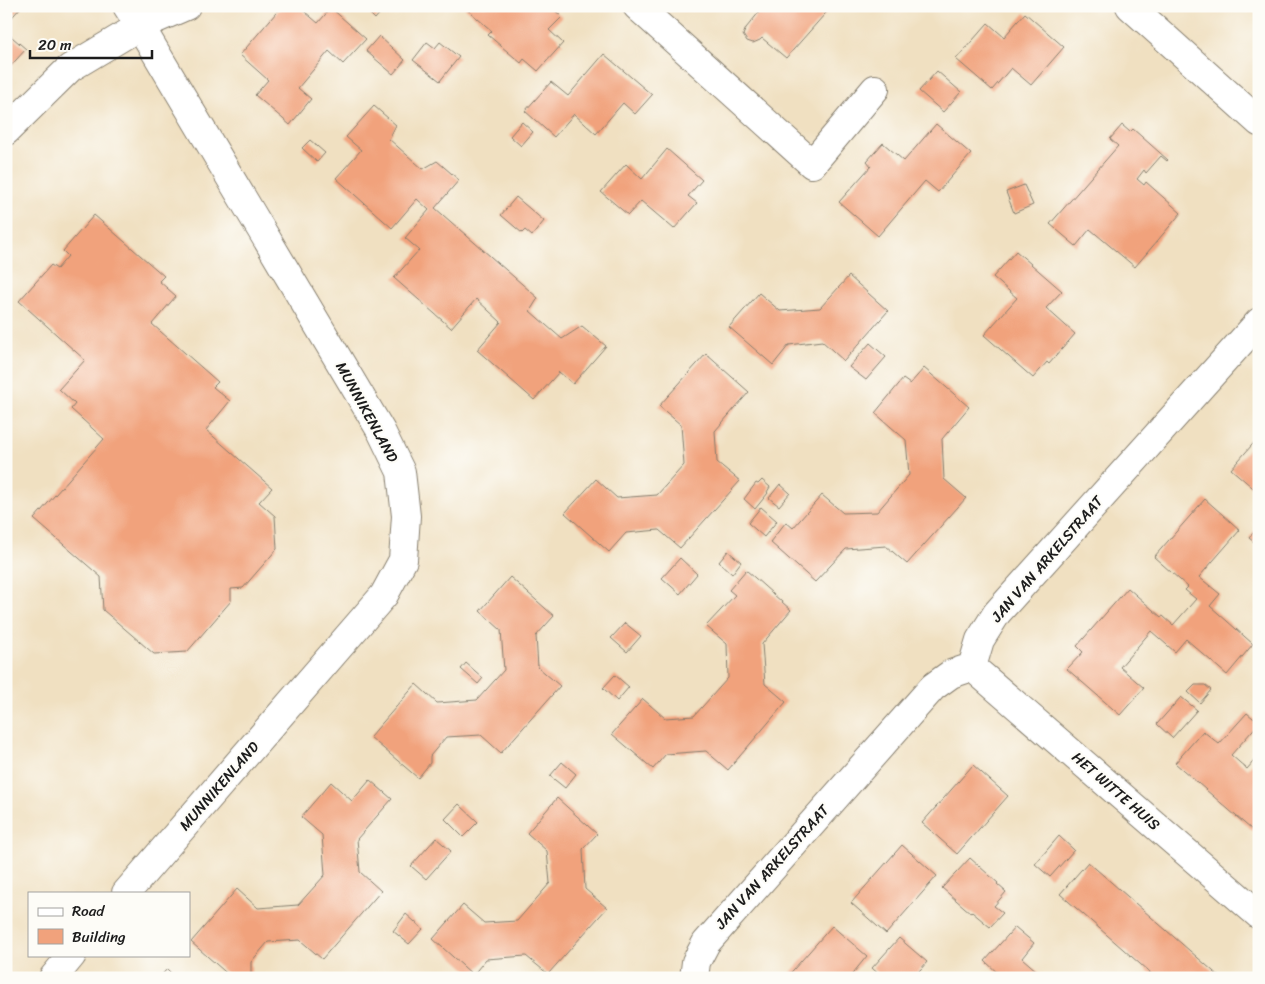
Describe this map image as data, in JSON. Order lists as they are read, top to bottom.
{
  "streets": {
    "street": ["MUNNIKENLAND", "JAN VAN ARKELSTRAAT", "HET WITTE HUIS"]
  },
  "crossings": [
    ["JAN VAN ARKELSTRAAT", "HET WITTE HUIS"]
  ],
  "legend": ["Road", "Building"],
  "scale_bar": "20 m"
}
